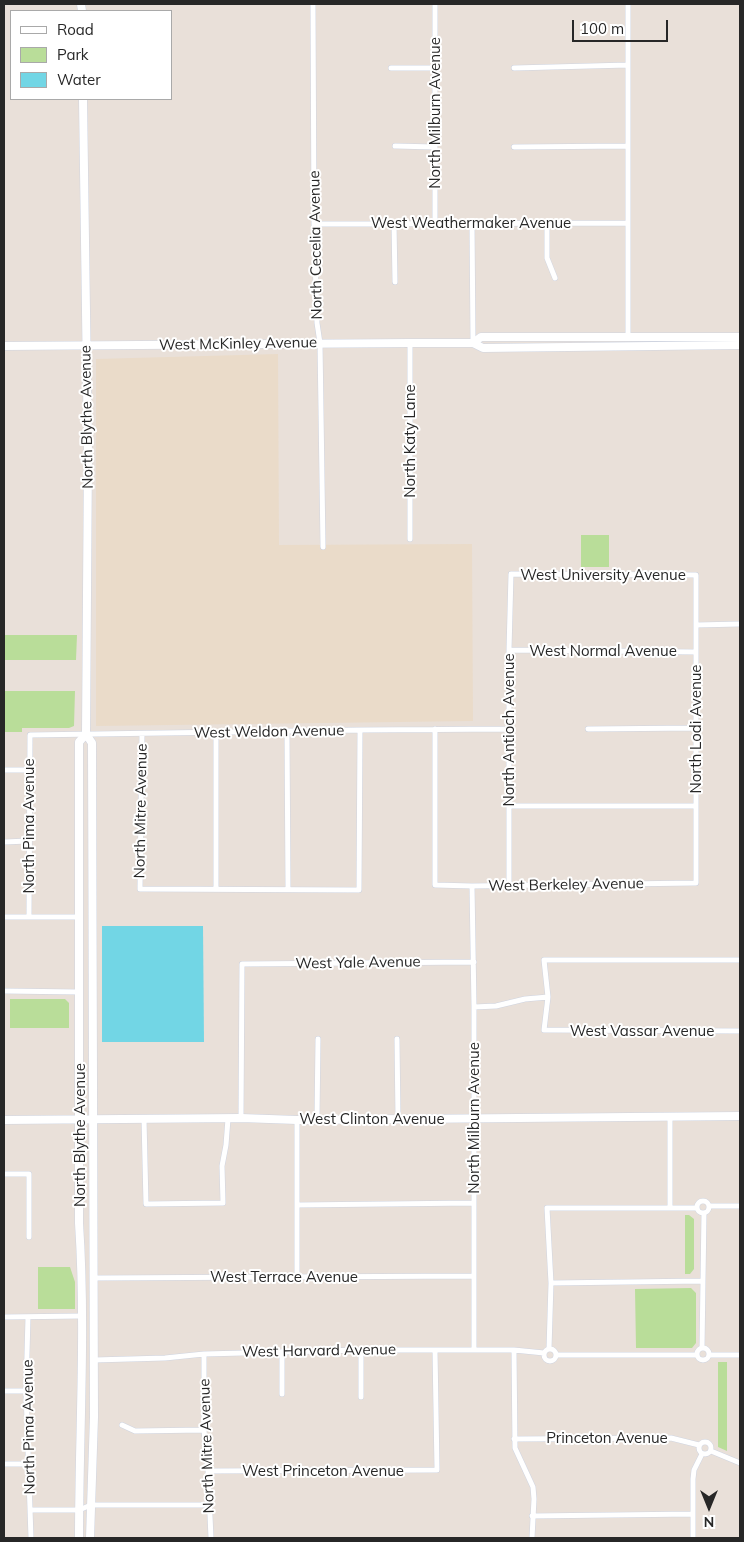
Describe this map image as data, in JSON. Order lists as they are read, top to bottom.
{
  "streets": {
    "street": [
      "North Milburn Avenue",
      "West Weathermaker Avenue",
      "North Cecelia Avenue",
      "West McKinley Avenue",
      "North Blythe Avenue",
      "North Katy Lane",
      "West University Avenue",
      "West Normal Avenue",
      "North Lodi Avenue",
      "North Antioch Avenue",
      "West Weldon Avenue",
      "North Mitre Avenue",
      "North Pima Avenue",
      "West Berkeley Avenue",
      "West Yale Avenue",
      "West Vassar Avenue",
      "West Clinton Avenue",
      "West Terrace Avenue",
      "West Harvard Avenue",
      "Princeton Avenue",
      "West Princeton Avenue"
    ]
  },
  "crossings": [
    ["North Milburn Avenue", "West Weathermaker Avenue"],
    ["North Milburn Avenue", "West Berkeley Avenue"],
    ["North Milburn Avenue", "West Yale Avenue"],
    ["North Milburn Avenue", "West Clinton Avenue"],
    ["North Milburn Avenue", "West Terrace Avenue"],
    ["North Milburn Avenue", "West Harvard Avenue"],
    ["West Weathermaker Avenue", "North Cecelia Avenue"],
    ["North Cecelia Avenue", "West McKinley Avenue"],
    ["West McKinley Avenue", "North Blythe Avenue"],
    ["West McKinley Avenue", "North Katy Lane"],
    ["North Blythe Avenue", "West Weldon Avenue"],
    ["North Blythe Avenue", "West Clinton Avenue"],
    ["North Blythe Avenue", "West Terrace Avenue"],
    ["North Blythe Avenue", "West Harvard Avenue"],
    ["West University Avenue", "North Lodi Avenue"],
    ["West University Avenue", "North Antioch Avenue"],
    ["West Normal Avenue", "North Lodi Avenue"],
    ["West Normal Avenue", "North Antioch Avenue"],
    ["North Lodi Avenue", "West Berkeley Avenue"],
    ["North Antioch Avenue", "West Weldon Avenue"],
    ["North Antioch Avenue", "West Berkeley Avenue"],
    ["West Weldon Avenue", "North Mitre Avenue"],
    ["West Weldon Avenue", "North Pima Avenue"],
    ["West Weldon Avenue", "West Berkeley Avenue"],
    ["North Mitre Avenue", "West Harvard Avenue"],
    ["North Mitre Avenue", "West Princeton Avenue"],
    ["West Yale Avenue", "West Clinton Avenue"],
    ["West Harvard Avenue", "West Princeton Avenue"]
  ],
  "legend": ["Road", "Park", "Water"],
  "scale_bar": "100 m",
  "north": "bottom"
}
